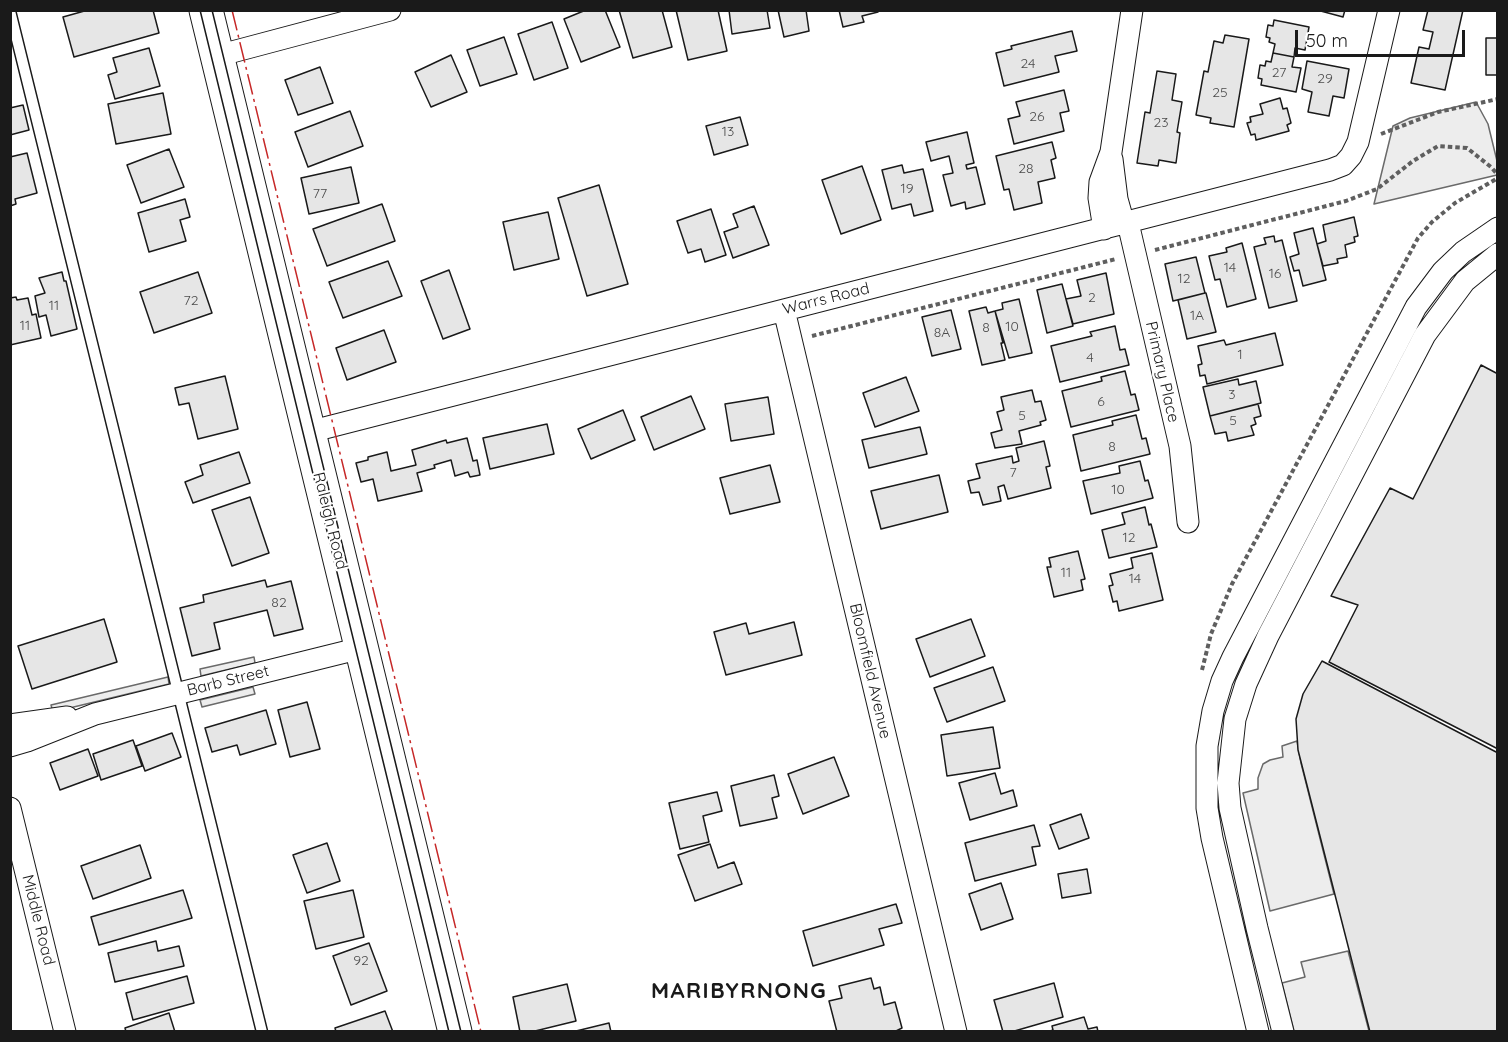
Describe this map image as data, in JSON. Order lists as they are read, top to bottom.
{
  "streets": {
    "main road": ["Raleigh Road"],
    "street": [
      "Warrs Road",
      "Primary Place",
      "Bloomfield Avenue",
      "Barb Street",
      "Middle Road"
    ]
  },
  "crossings": [
    ["Warrs Road", "Primary Place"],
    ["Warrs Road", "Raleigh Road"],
    ["Warrs Road", "Bloomfield Avenue"],
    ["Raleigh Road", "Barb Street"]
  ],
  "districts": ["MARIBYRNONG"],
  "house_numbers": [
    "24",
    "27",
    "29",
    "25",
    "26",
    "23",
    "13",
    "28",
    "19",
    "77",
    "14",
    "16",
    "12",
    "2",
    "72",
    "11",
    "1A",
    "11",
    "10",
    "8",
    "8A",
    "1",
    "4",
    "3",
    "6",
    "5",
    "5",
    "8",
    "7",
    "10",
    "12",
    "11",
    "14",
    "82",
    "92"
  ],
  "scale_bar": "50 m"
}
